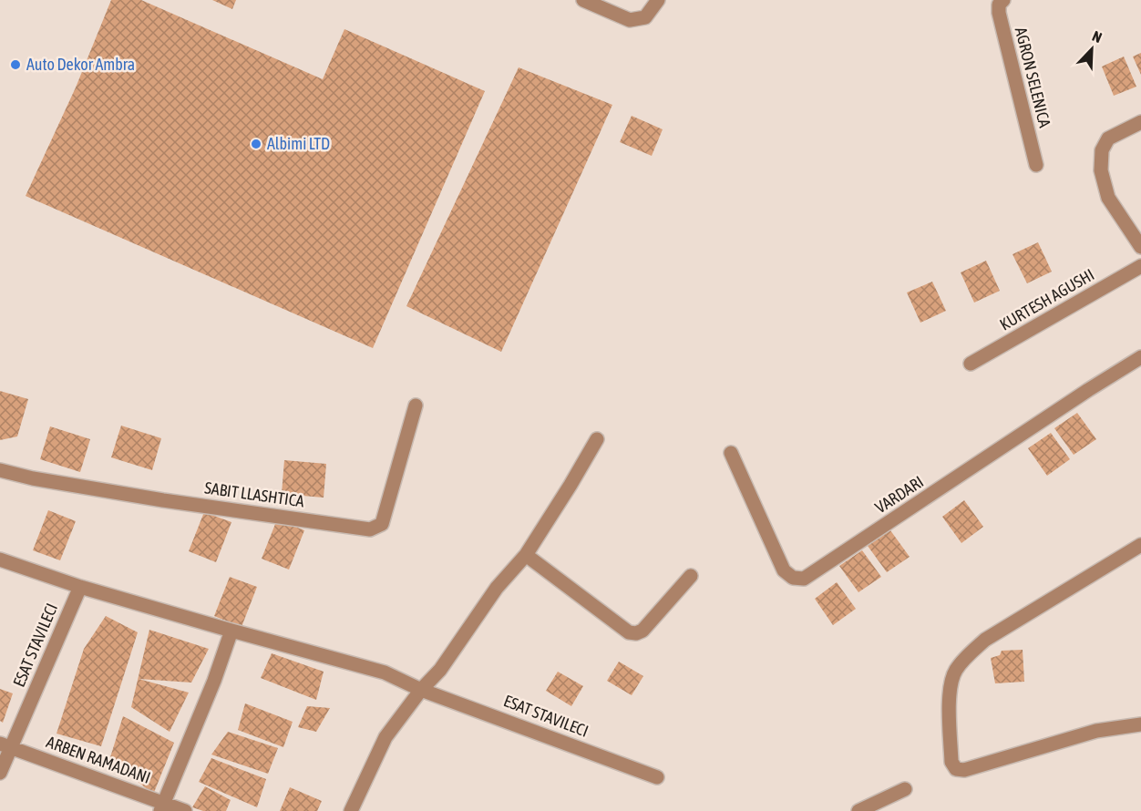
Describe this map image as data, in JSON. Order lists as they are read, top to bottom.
{
  "streets": {
    "street": [
      "AGRON SELENICA",
      "KURTESH AGUSHI",
      "SABIT LLASHTICA",
      "VARDARI",
      "ESAT STAVILECI",
      "ARBEN RAMADANI"
    ]
  },
  "crossings": [
    ["ESAT STAVILECI", "ARBEN RAMADANI"]
  ],
  "places": ["Auto Dekor Ambra", "Albimi LTD"],
  "north": "top right"
}
